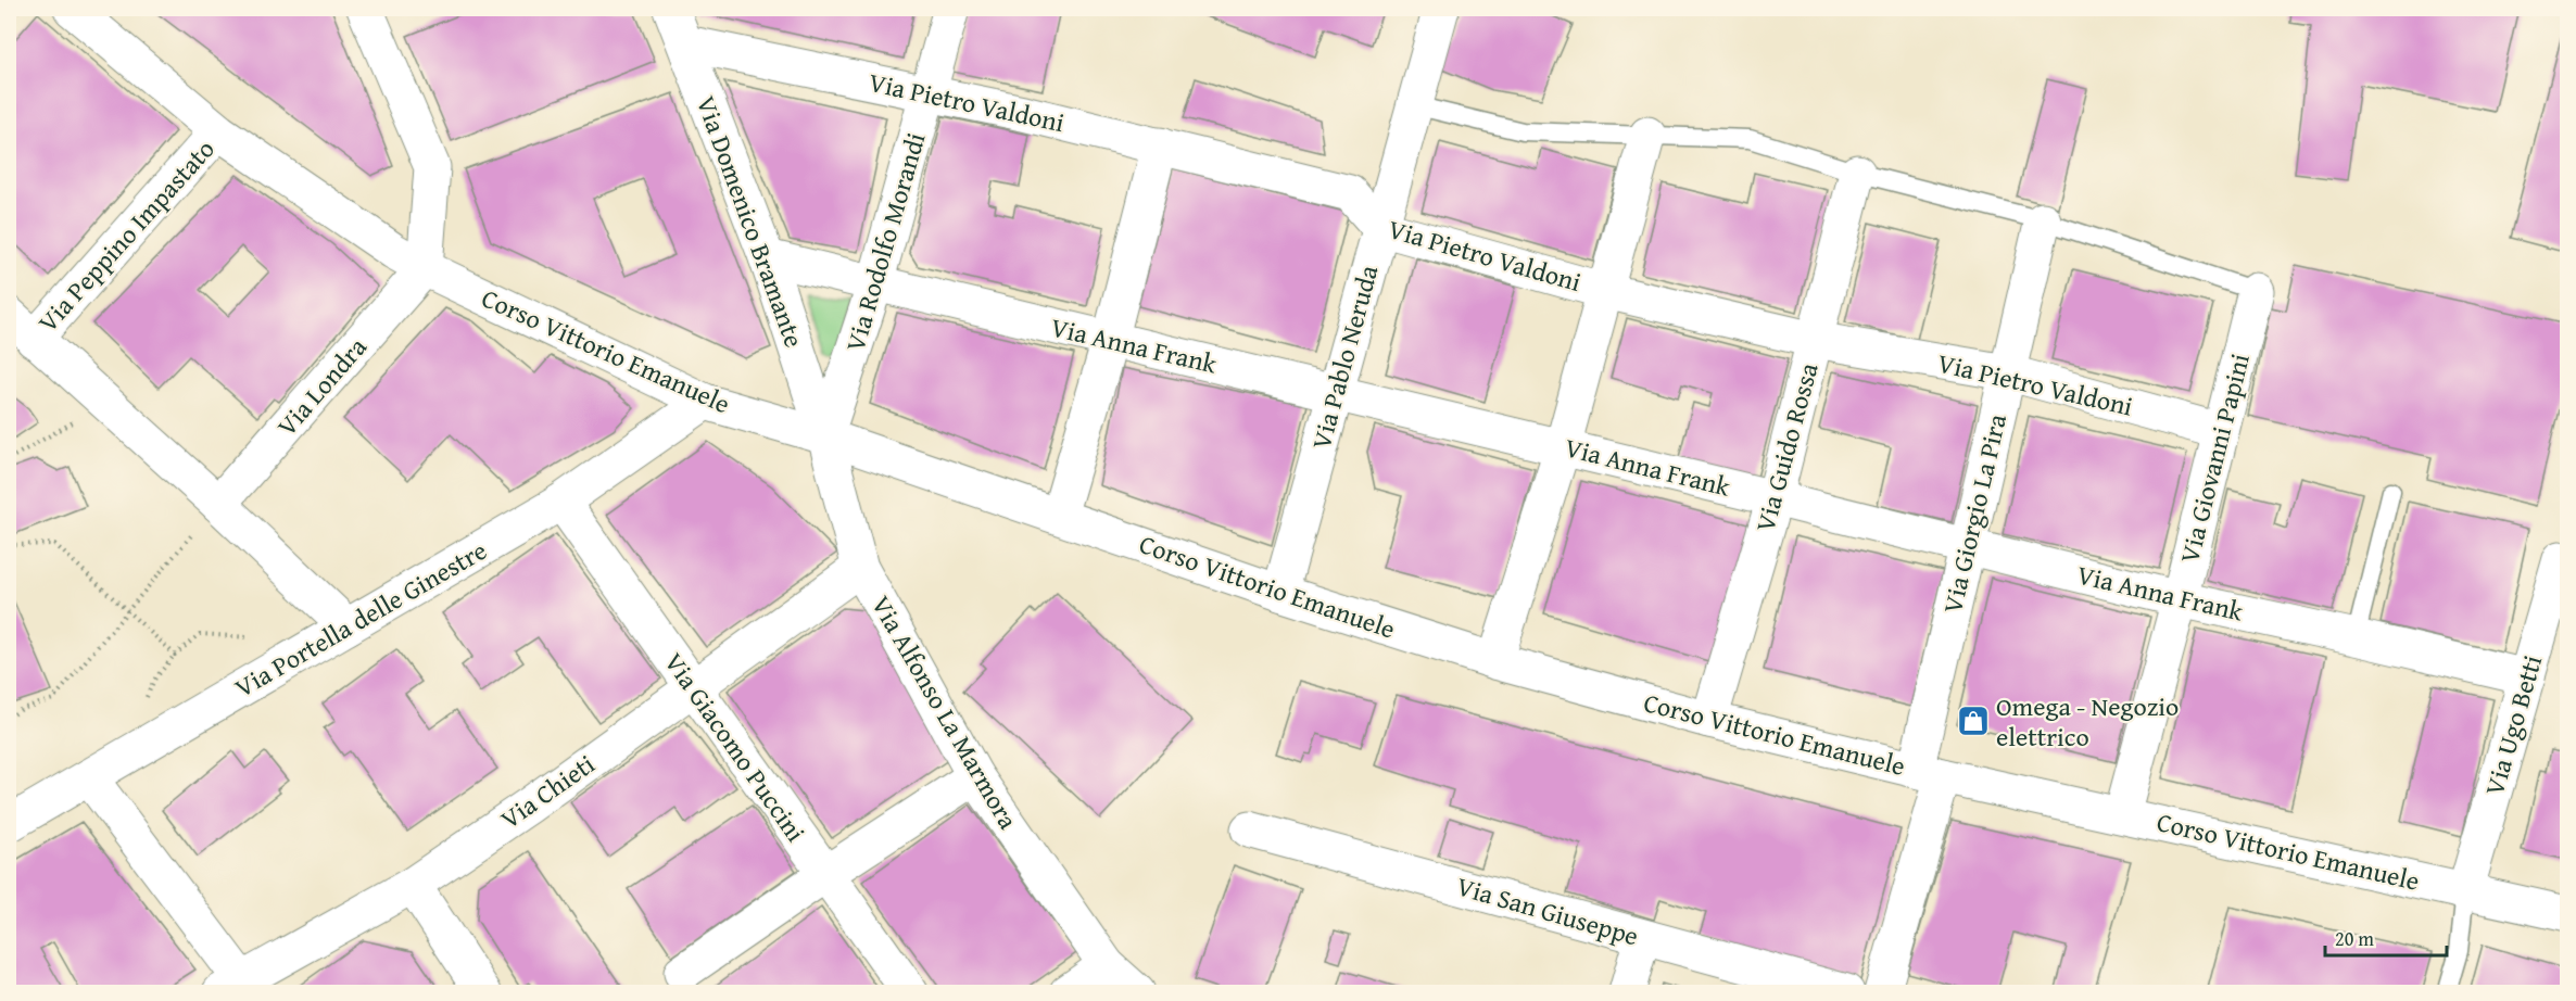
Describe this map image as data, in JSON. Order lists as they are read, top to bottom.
{
  "streets": {
    "street": [
      "Via Pietro Valdoni",
      "Via Domenico Bramante",
      "Via Peppino Impastato",
      "Via Rodolfo Morandi",
      "Via Anna Frank",
      "Corso Vittorio Emanuele",
      "Via Pablo Neruda",
      "Via Londra",
      "Via Guido Rossa",
      "Via Giovanni Papini",
      "Via Giorgio La Pira",
      "Via Portella delle Ginestre",
      "Via Alfonso La Marmora",
      "Via Ugo Betti",
      "Via Giacomo Puccini",
      "Via Chieti",
      "Via San Giuseppe"
    ]
  },
  "crossings": [
    ["Via Pietro Valdoni", "Via Domenico Bramante"],
    ["Via Pietro Valdoni", "Via Rodolfo Morandi"],
    ["Via Pietro Valdoni", "Via Pablo Neruda"],
    ["Via Pietro Valdoni", "Via Guido Rossa"],
    ["Via Pietro Valdoni", "Via Giovanni Papini"],
    ["Via Pietro Valdoni", "Via Giorgio La Pira"],
    ["Via Domenico Bramante", "Via Rodolfo Morandi"],
    ["Via Domenico Bramante", "Via Anna Frank"],
    ["Via Domenico Bramante", "Corso Vittorio Emanuele"],
    ["Via Domenico Bramante", "Via Alfonso La Marmora"],
    ["Via Peppino Impastato", "Corso Vittorio Emanuele"],
    ["Via Rodolfo Morandi", "Via Anna Frank"],
    ["Via Rodolfo Morandi", "Corso Vittorio Emanuele"],
    ["Via Rodolfo Morandi", "Via Alfonso La Marmora"],
    ["Via Anna Frank", "Via Pablo Neruda"],
    ["Via Anna Frank", "Via Guido Rossa"],
    ["Via Anna Frank", "Via Giovanni Papini"],
    ["Via Anna Frank", "Via Giorgio La Pira"],
    ["Via Anna Frank", "Via Ugo Betti"],
    ["Corso Vittorio Emanuele", "Via Pablo Neruda"],
    ["Corso Vittorio Emanuele", "Via Londra"],
    ["Corso Vittorio Emanuele", "Via Guido Rossa"],
    ["Corso Vittorio Emanuele", "Via Giovanni Papini"],
    ["Corso Vittorio Emanuele", "Via Giorgio La Pira"],
    ["Corso Vittorio Emanuele", "Via Portella delle Ginestre"],
    ["Corso Vittorio Emanuele", "Via Alfonso La Marmora"],
    ["Corso Vittorio Emanuele", "Via Ugo Betti"],
    ["Via Portella delle Ginestre", "Via Giacomo Puccini"],
    ["Via Alfonso La Marmora", "Via Chieti"],
    ["Via Giacomo Puccini", "Via Chieti"]
  ],
  "places": {
    "shop": ["Omega - Negozio elettrico"]
  },
  "scale_bar": "20 m"
}
